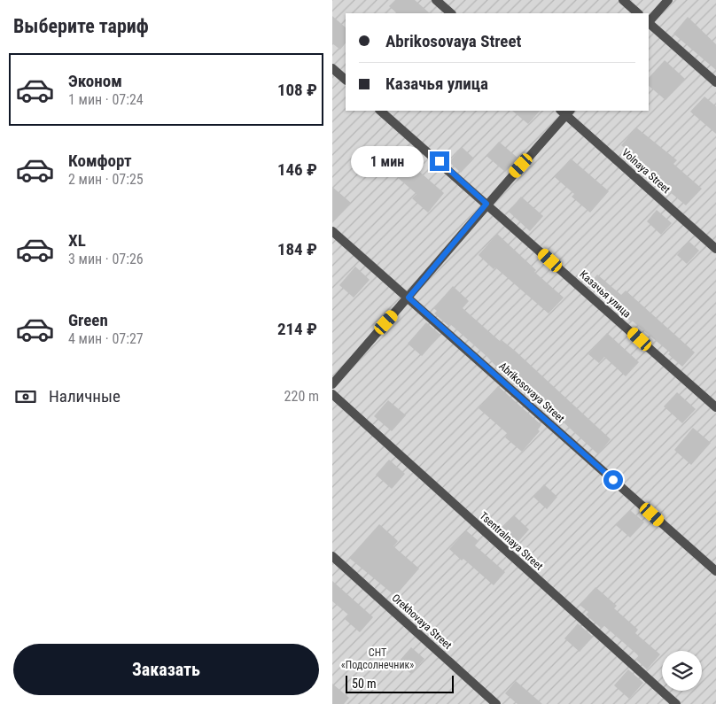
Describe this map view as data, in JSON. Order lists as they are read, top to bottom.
{
  "streets": {
    "street": [
      "Volnaya Street",
      "Казачья улица",
      "Abrikosovaya Street",
      "Tsentralnaya Street",
      "Orekhovaya Street"
    ]
  },
  "parks": ["СНТ «Подсолнечник»"],
  "scale_bar": "50 m",
  "page": {
    "heading": "Выберите тариф",
    "banner": ["Abrikosovaya Street", "Казачья улица"],
    "list": [
      {
        "name": "Эконом",
        "note": "1 мин · 07:24",
        "value": "108 ₽"
      },
      {
        "name": "Комфорт",
        "note": "2 мин · 07:25",
        "value": "146 ₽"
      },
      {
        "name": "XL",
        "note": "3 мин · 07:26",
        "value": "184 ₽"
      },
      {
        "name": "Green",
        "note": "4 мин · 07:27",
        "value": "214 ₽"
      }
    ],
    "bubble": "1 мин",
    "pay": ["Наличные", "220 m"],
    "buttons": "Заказать",
    "scale": "50 m"
  }
}
